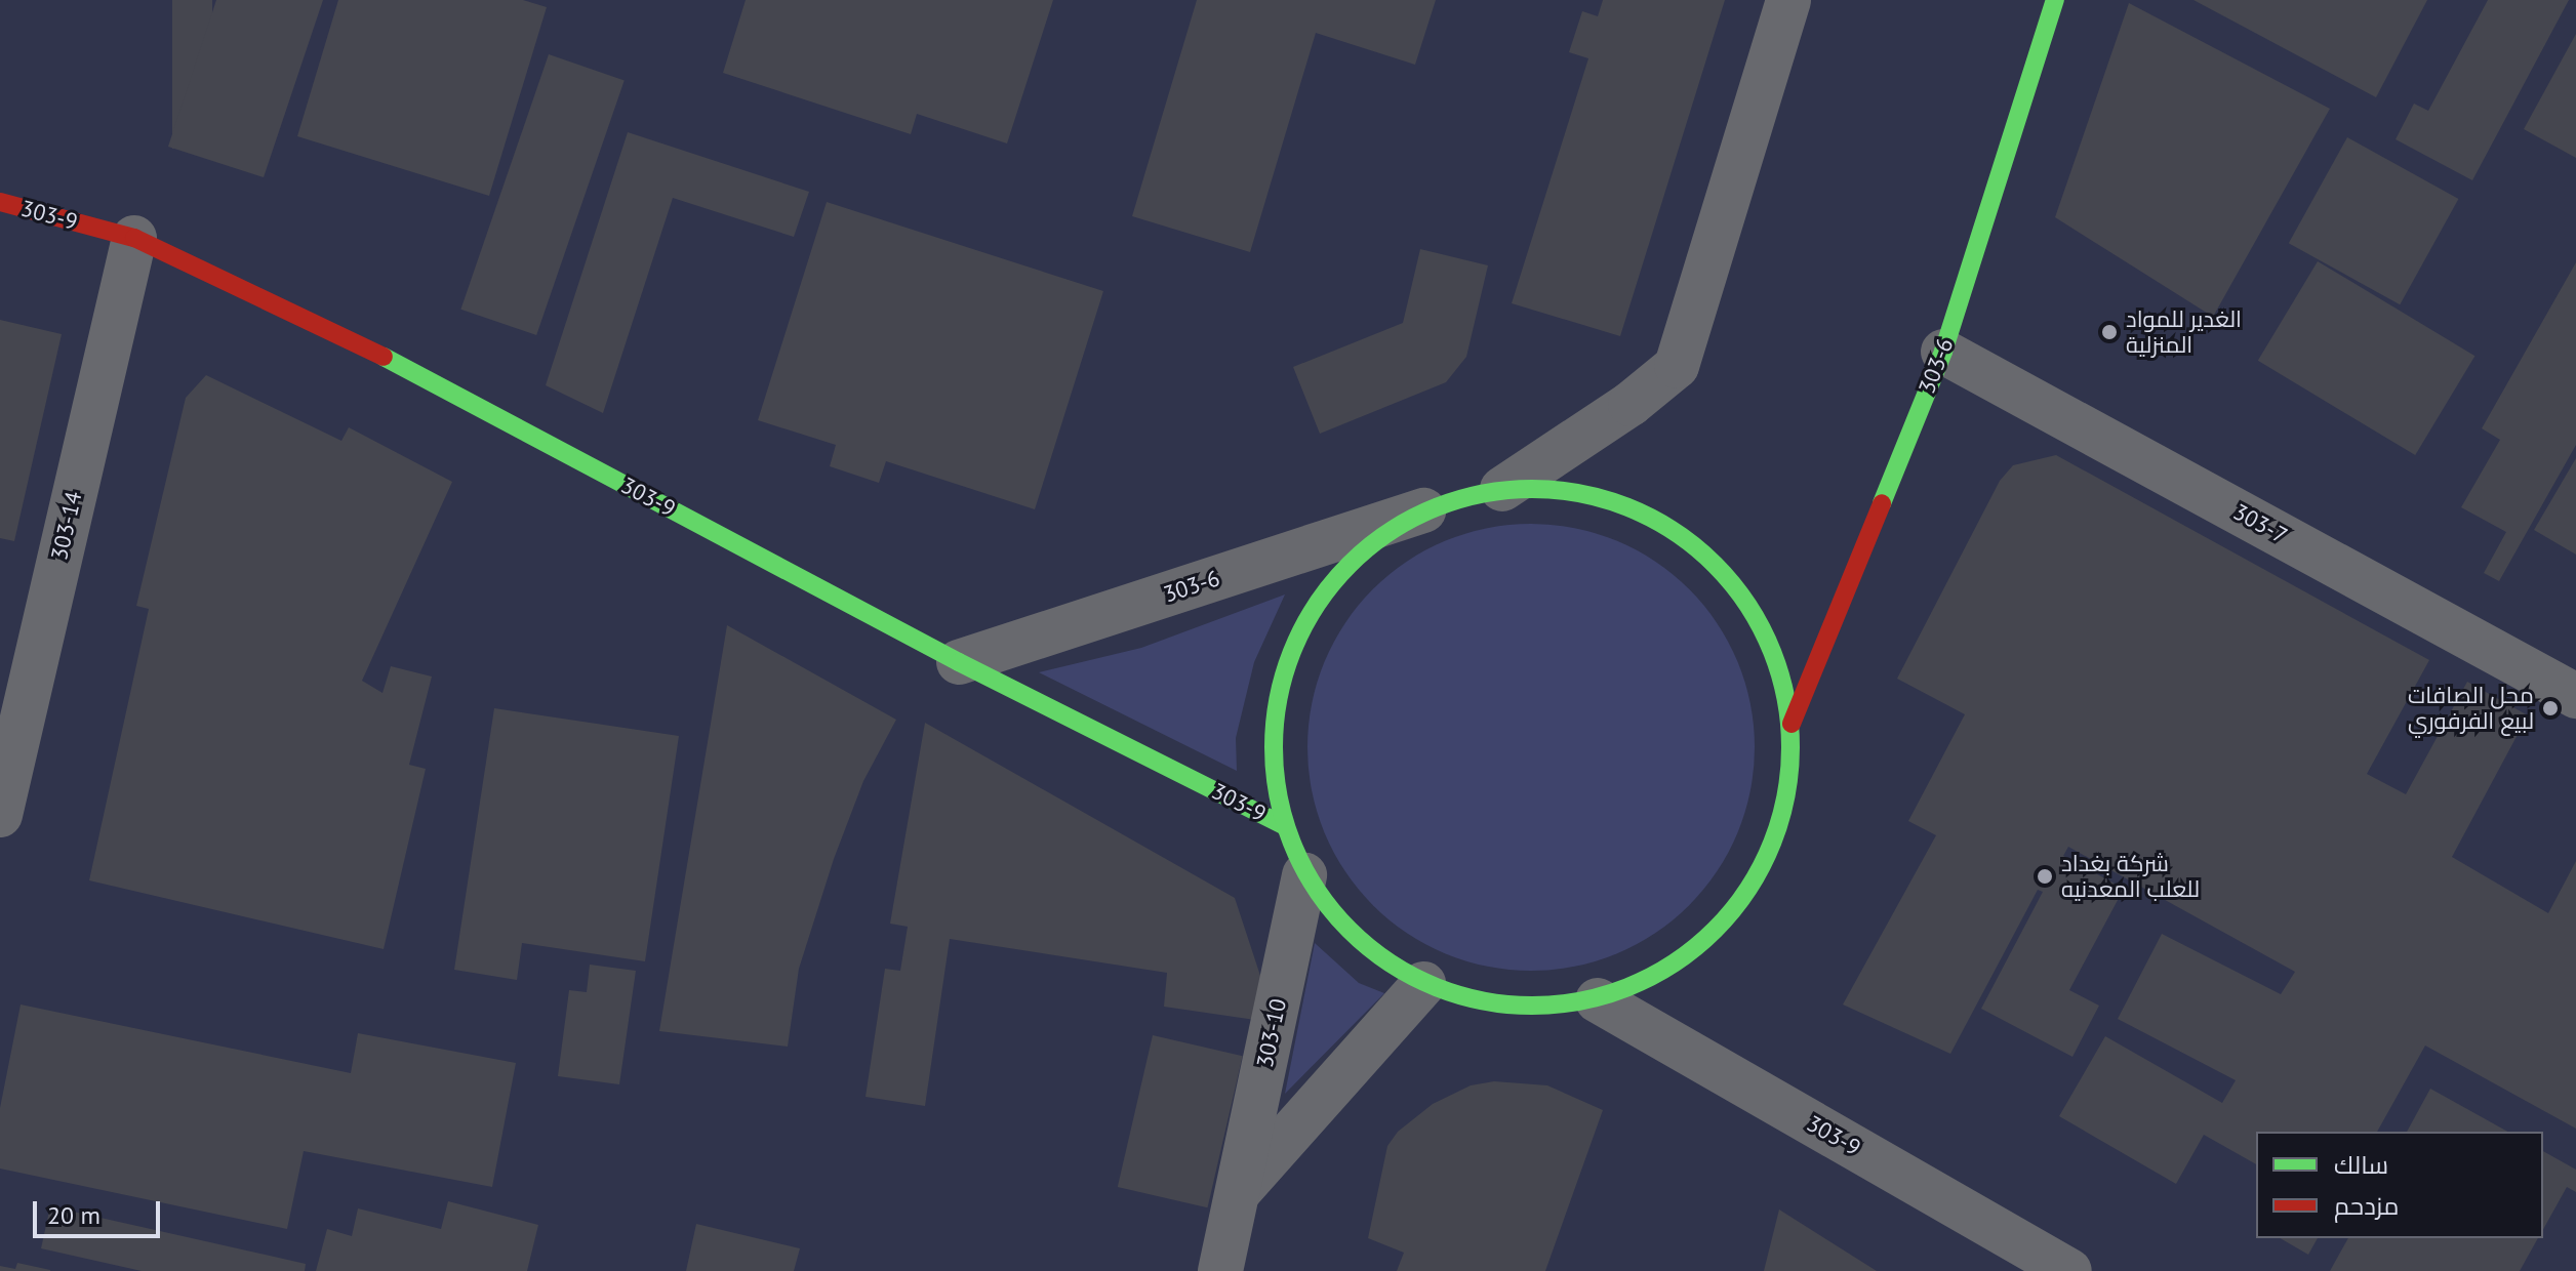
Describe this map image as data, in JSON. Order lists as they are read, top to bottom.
{
  "streets": {
    "street": [
      "303-9",
      "303-6",
      "303-7",
      "303-14",
      "303-10"
    ]
  },
  "crossings": [
    ["303-9", "303-6"],
    ["303-9", "303-14"],
    ["303-6", "303-7"]
  ],
  "places": ["الغدير للمواد المنزلية", "محل الصافات لبيع الفرفوري", "شركة بغداد للعلب المعدنيه"],
  "legend": ["سالك", "مزدحم"],
  "scale_bar": "20 m"
}
